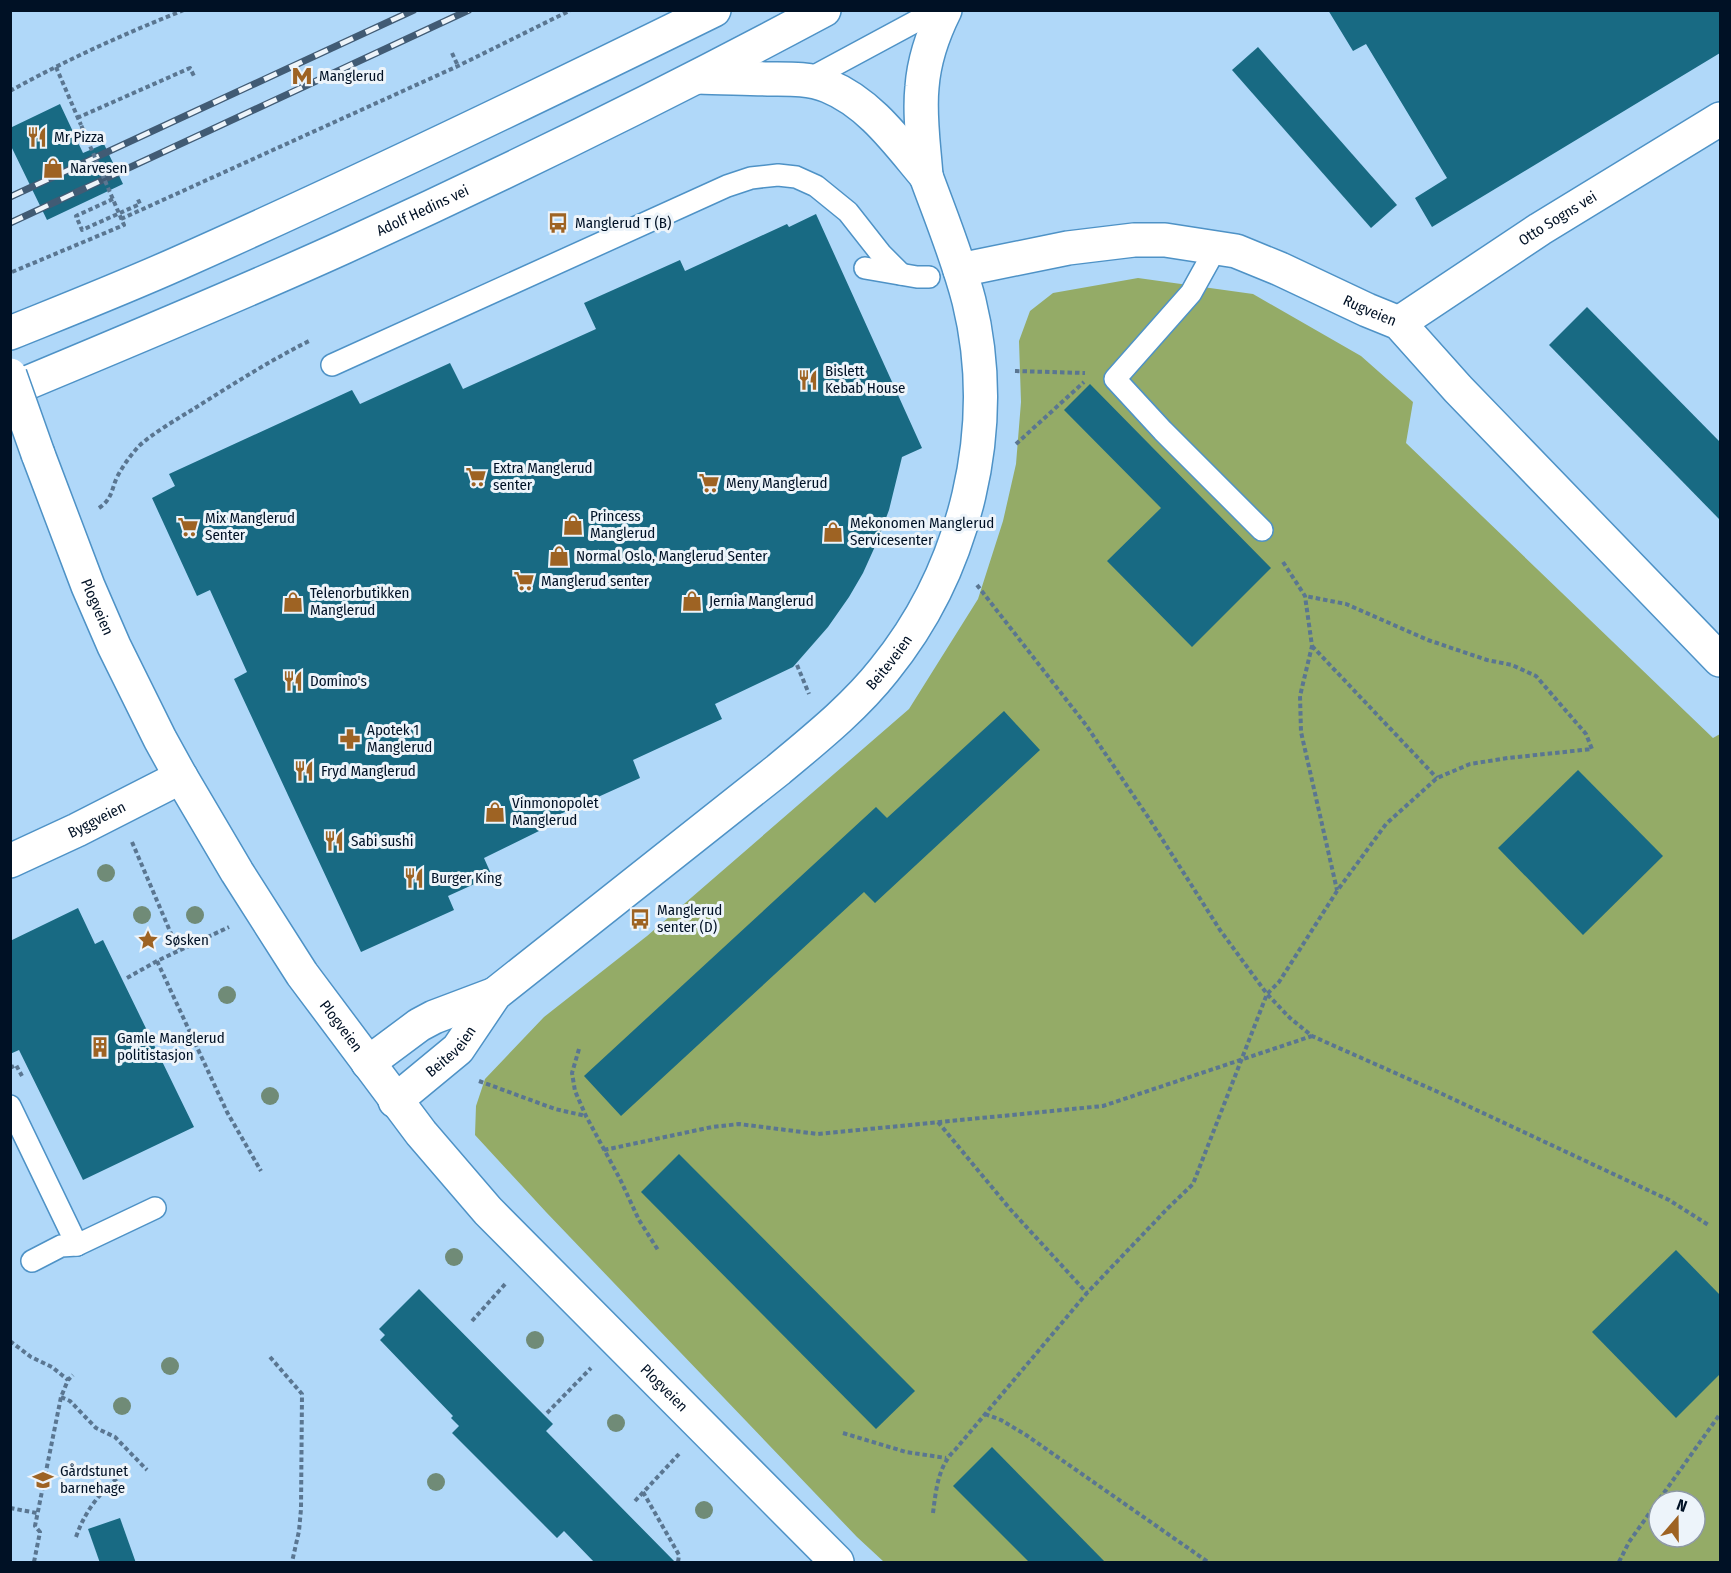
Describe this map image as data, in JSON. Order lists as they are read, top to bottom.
{
  "streets": {
    "main road": [
      "Adolf Hedins vei",
      "Otto Sogns vei",
      "Rugveien",
      "Plogveien",
      "Beiteveien",
      "Byggveien"
    ]
  },
  "crossings": [
    ["Otto Sogns vei", "Rugveien"],
    ["Rugveien", "Beiteveien"],
    ["Plogveien", "Beiteveien"],
    ["Plogveien", "Byggveien"]
  ],
  "places": {
    "metro station": ["Manglerud"],
    "restaurant": [
      "Mr Pizza",
      "Bislett Kebab House",
      "Domino's",
      "Fryd Manglerud",
      "Sabi sushi",
      "Burger King"
    ],
    "shop": [
      "Narvesen",
      "Princess Manglerud",
      "Mekonomen Manglerud Servicesenter",
      "Normal Oslo, Manglerud Senter",
      "Jernia Manglerud",
      "Telenorbutikken Manglerud",
      "Vinmonopolet Manglerud"
    ],
    "bus stop": ["Manglerud T (B)", "Manglerud senter (D)"],
    "supermarket": [
      "Extra Manglerud senter",
      "Meny Manglerud",
      "Mix Manglerud Senter",
      "Manglerud senter"
    ],
    "pharmacy": ["Apotek 1 Manglerud"],
    "place": ["Søsken"],
    "building": ["Gamle Manglerud politistasjon"],
    "school or university": ["Gårdstunet barnehage"]
  },
  "north": "top"
}
